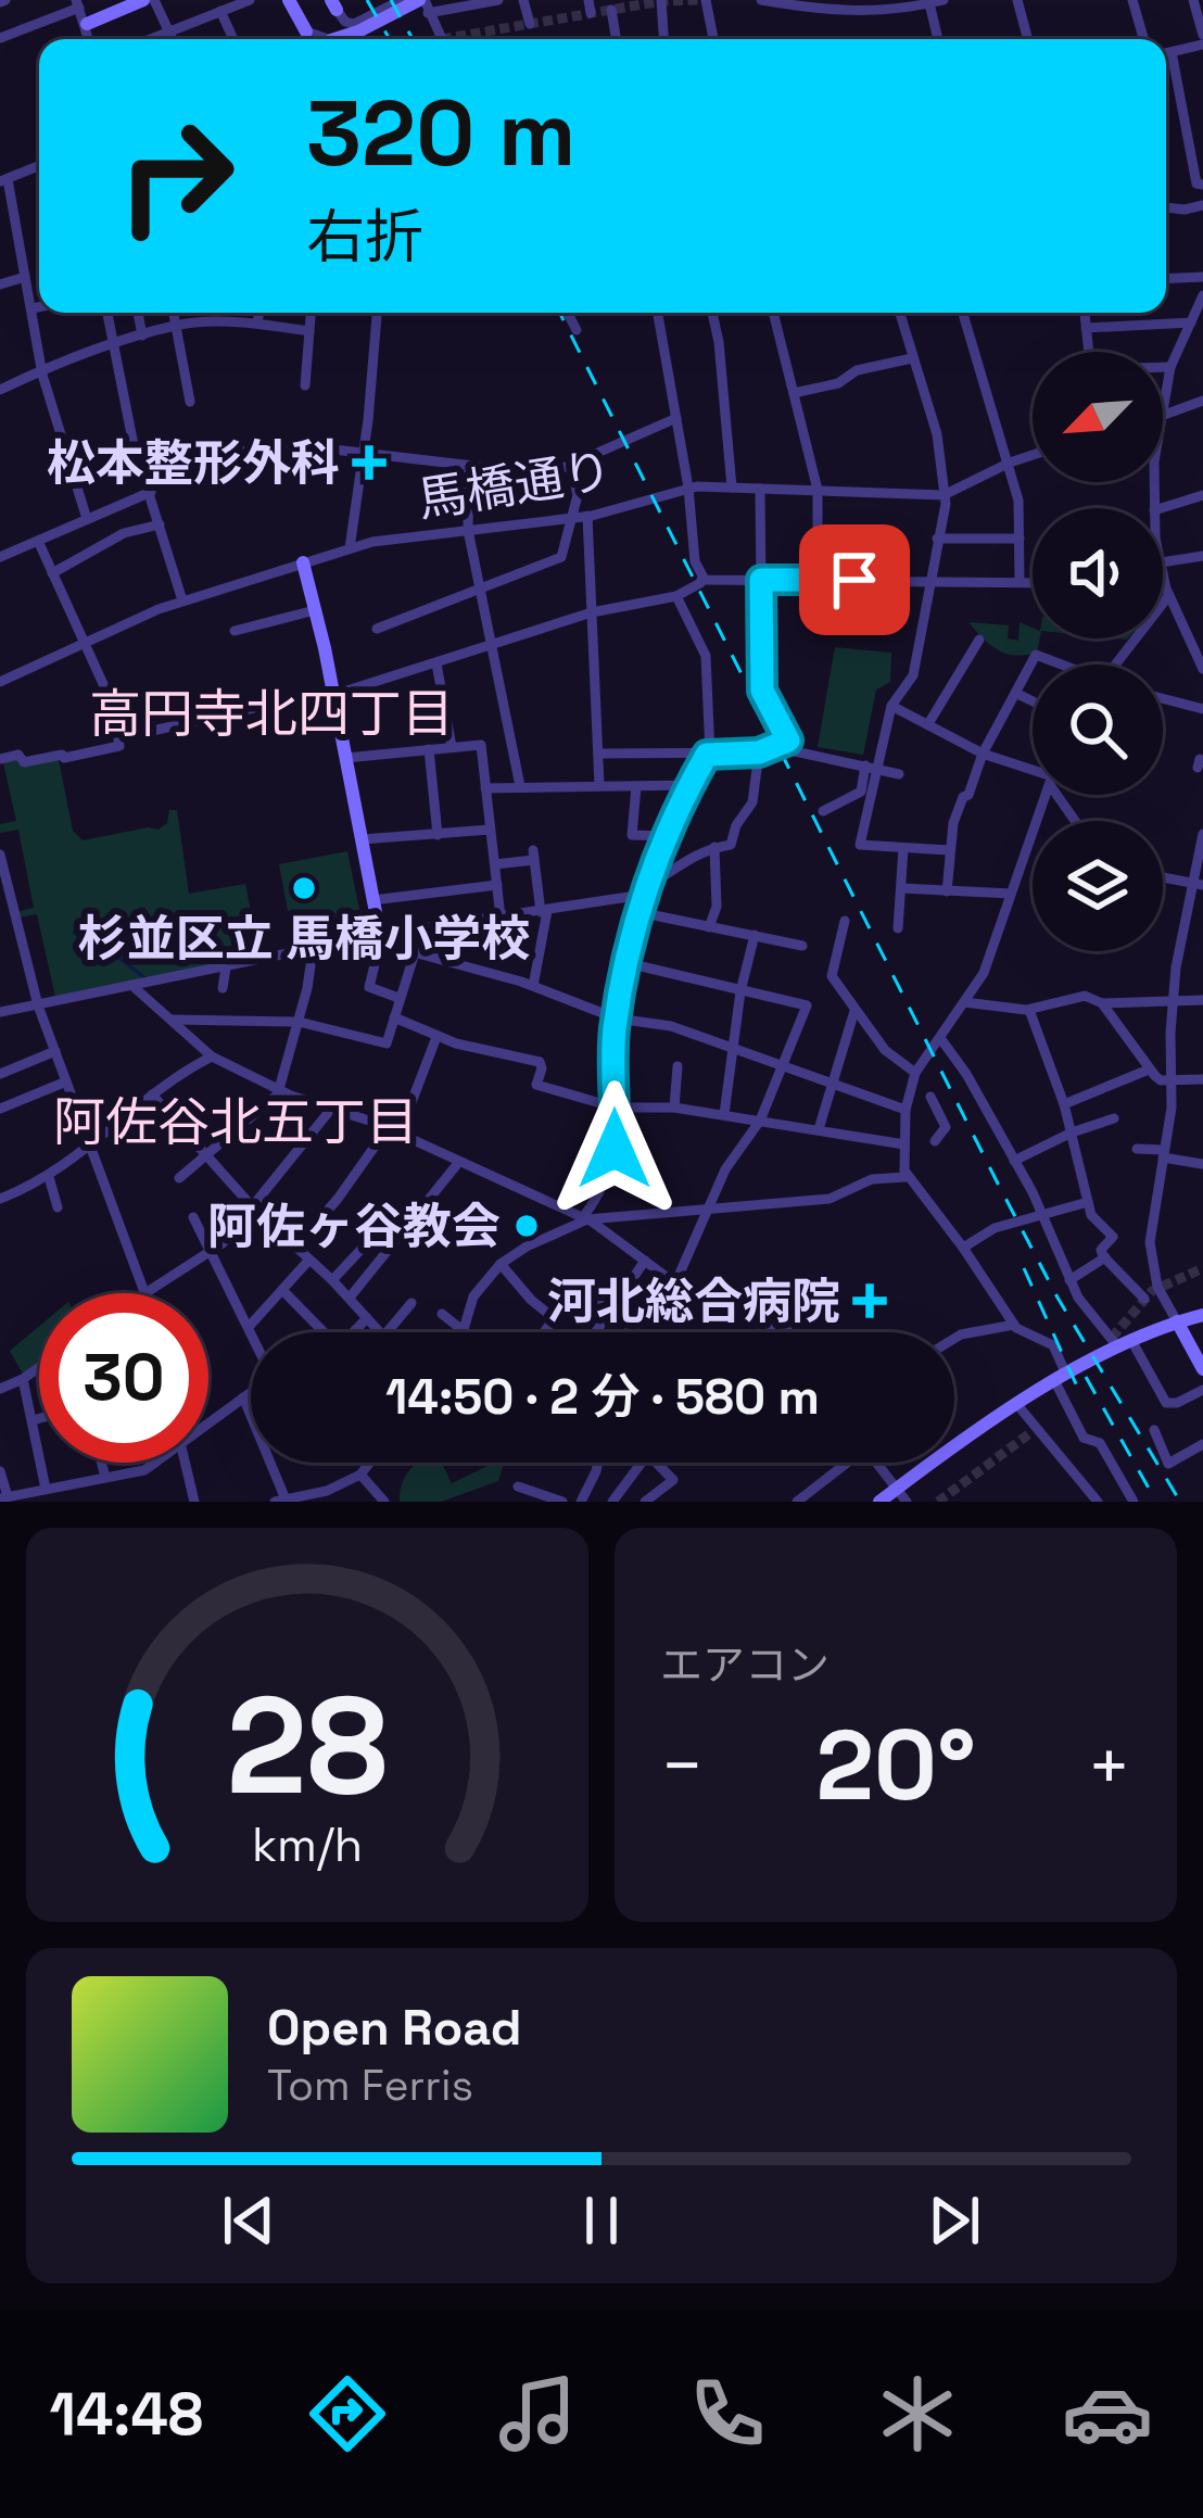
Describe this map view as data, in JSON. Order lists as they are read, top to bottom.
{
  "streets": {
    "street": ["馬橋通り"]
  },
  "districts": ["高円寺北四丁目", "阿佐谷北五丁目"],
  "places": {
    "health": ["松本整形外科", "河北総合病院"],
    "other": ["杉並区立 馬橋小学校", "阿佐ヶ谷教会"]
  },
  "north": "bottom left",
  "page": {
    "turn": ["320 m", "右折"],
    "limit": "30",
    "trip": "14:50 · 2 分 · 580 m",
    "tile": "エアコン",
    "heat": ["−", "20°", "+"],
    "song": ["Open Road", "Tom Ferris"],
    "tabs": "14:48",
    "gauge": ["28", "km/h"]
  }
}
